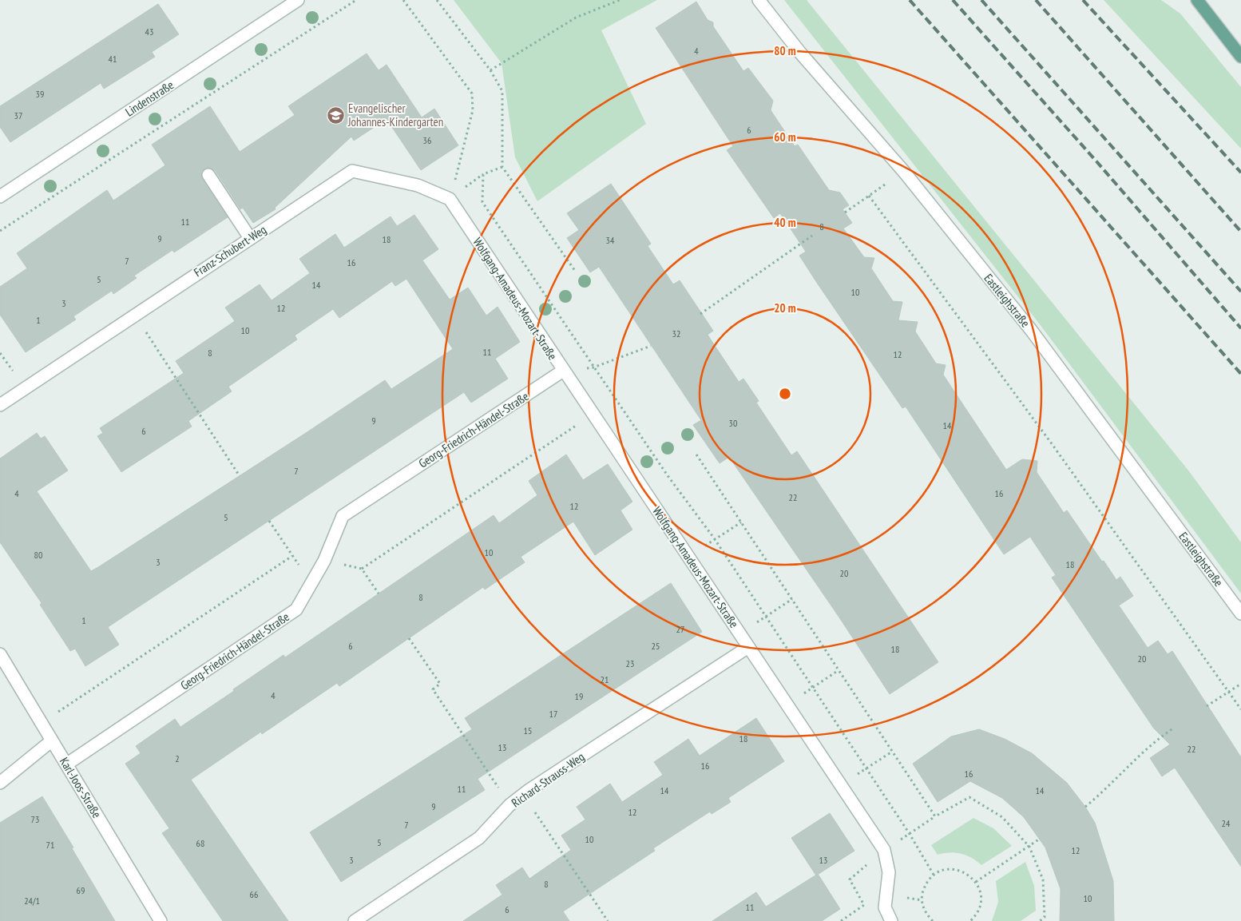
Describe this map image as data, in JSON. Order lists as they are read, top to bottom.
{
  "streets": {
    "street": [
      "Lindenstraße",
      "Franz-Schubert-Weg",
      "Wolfgang-Amadeus-Mozart-Straße",
      "Eastleighstraße",
      "Georg-Friedrich-Händel-Straße",
      "Richard-Strauss-Weg",
      "Karl-Joos-Straße"
    ]
  },
  "crossings": [
    ["Franz-Schubert-Weg", "Wolfgang-Amadeus-Mozart-Straße"],
    ["Wolfgang-Amadeus-Mozart-Straße", "Georg-Friedrich-Händel-Straße"],
    ["Wolfgang-Amadeus-Mozart-Straße", "Richard-Strauss-Weg"],
    ["Georg-Friedrich-Händel-Straße", "Karl-Joos-Straße"]
  ],
  "places": {
    "school or university": ["Evangelischer Johannes-Kindergarten"]
  },
  "house_numbers": [
    "43",
    "4",
    "41",
    "39",
    "37",
    "6",
    "36",
    "11",
    "8",
    "9",
    "18",
    "34",
    "7",
    "16",
    "5",
    "14",
    "10",
    "3",
    "12",
    "1",
    "10",
    "32",
    "11",
    "8",
    "12",
    "9",
    "30",
    "14",
    "6",
    "7",
    "4",
    "16",
    "22",
    "12",
    "5",
    "10",
    "80",
    "3",
    "18",
    "20",
    "8",
    "1",
    "27",
    "6",
    "25",
    "18",
    "20",
    "23",
    "21",
    "4",
    "19",
    "17",
    "15",
    "18",
    "13",
    "22",
    "2",
    "16",
    "16",
    "11",
    "14",
    "14",
    "9",
    "12",
    "73",
    "24",
    "7",
    "10",
    "5",
    "68",
    "71",
    "12",
    "3",
    "13",
    "8",
    "69",
    "66",
    "10",
    "24/1",
    "11",
    "6"
  ],
  "rings": [
    "80 m",
    "60 m",
    "40 m",
    "20 m"
  ]
}
